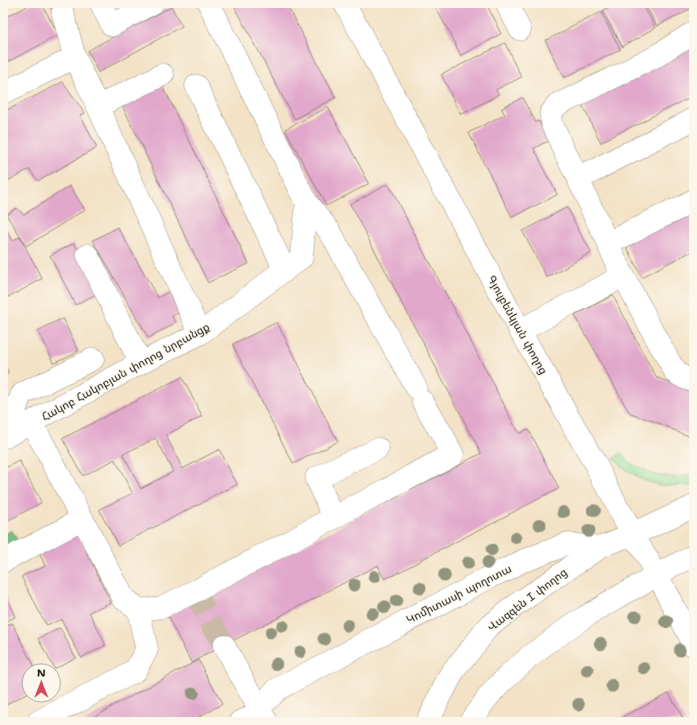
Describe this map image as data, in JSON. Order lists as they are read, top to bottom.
{
  "streets": {
    "street": [
      "Գյուլբենկյան փողոց",
      "Հակոբ Հակոբյան փողոց նրբանցք",
      "Կոմիտասի պողոտա",
      "Վազգեն I փողոց"
    ]
  },
  "crossings": [
    ["Գյուլբենկյան փողոց", "Կոմիտասի պողոտա"],
    ["Կոմիտասի պողոտա", "Վազգեն I փողոց"]
  ],
  "north": "top"
}
